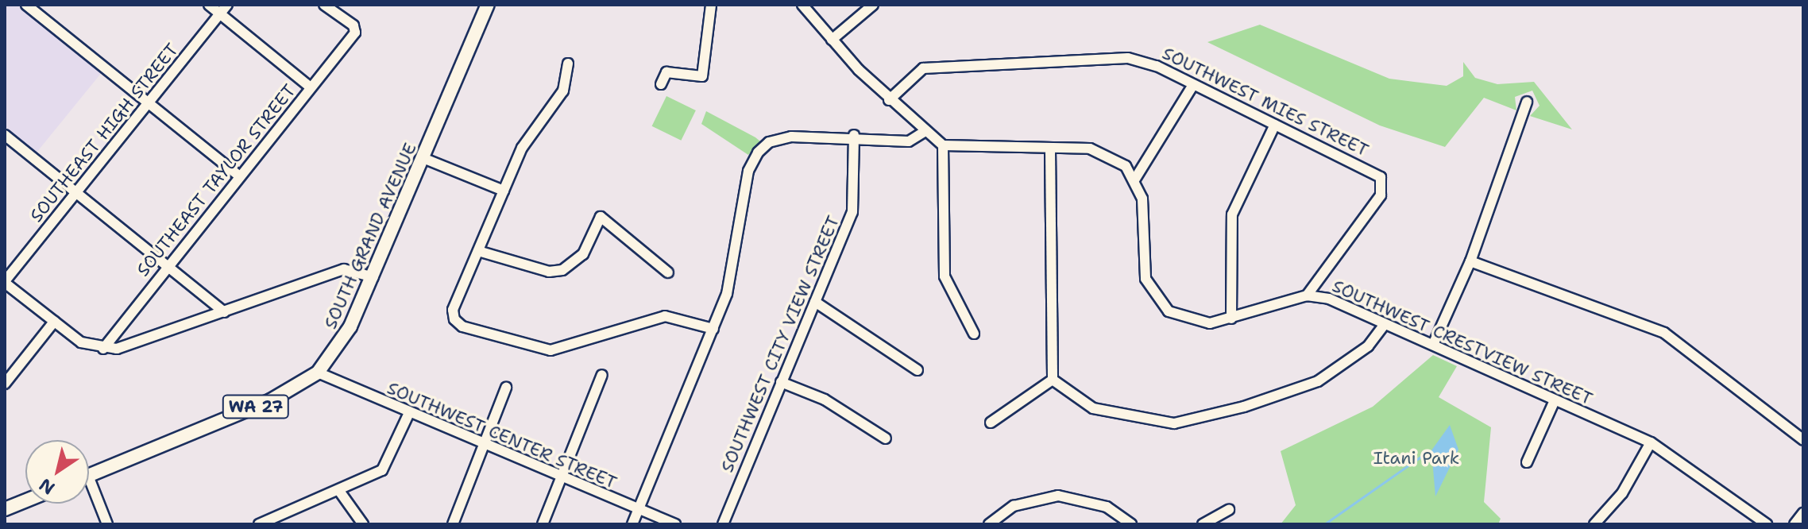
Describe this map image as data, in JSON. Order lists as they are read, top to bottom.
{
  "streets": {
    "main road": ["SOUTH GRAND AVENUE", "WA 27"],
    "street": [
      "SOUTHWEST MIES STREET",
      "SOUTHEAST HIGH STREET",
      "SOUTHEAST TAYLOR STREET",
      "SOUTHWEST CRESTVIEW STREET",
      "SOUTHWEST CITY VIEW STREET",
      "SOUTHWEST CENTER STREET"
    ]
  },
  "crossings": [
    ["SOUTHWEST MIES STREET", "SOUTHWEST CRESTVIEW STREET"],
    ["SOUTH GRAND AVENUE", "SOUTHWEST CENTER STREET"]
  ],
  "parks": ["Itani Park"],
  "north": "bottom left"
}
